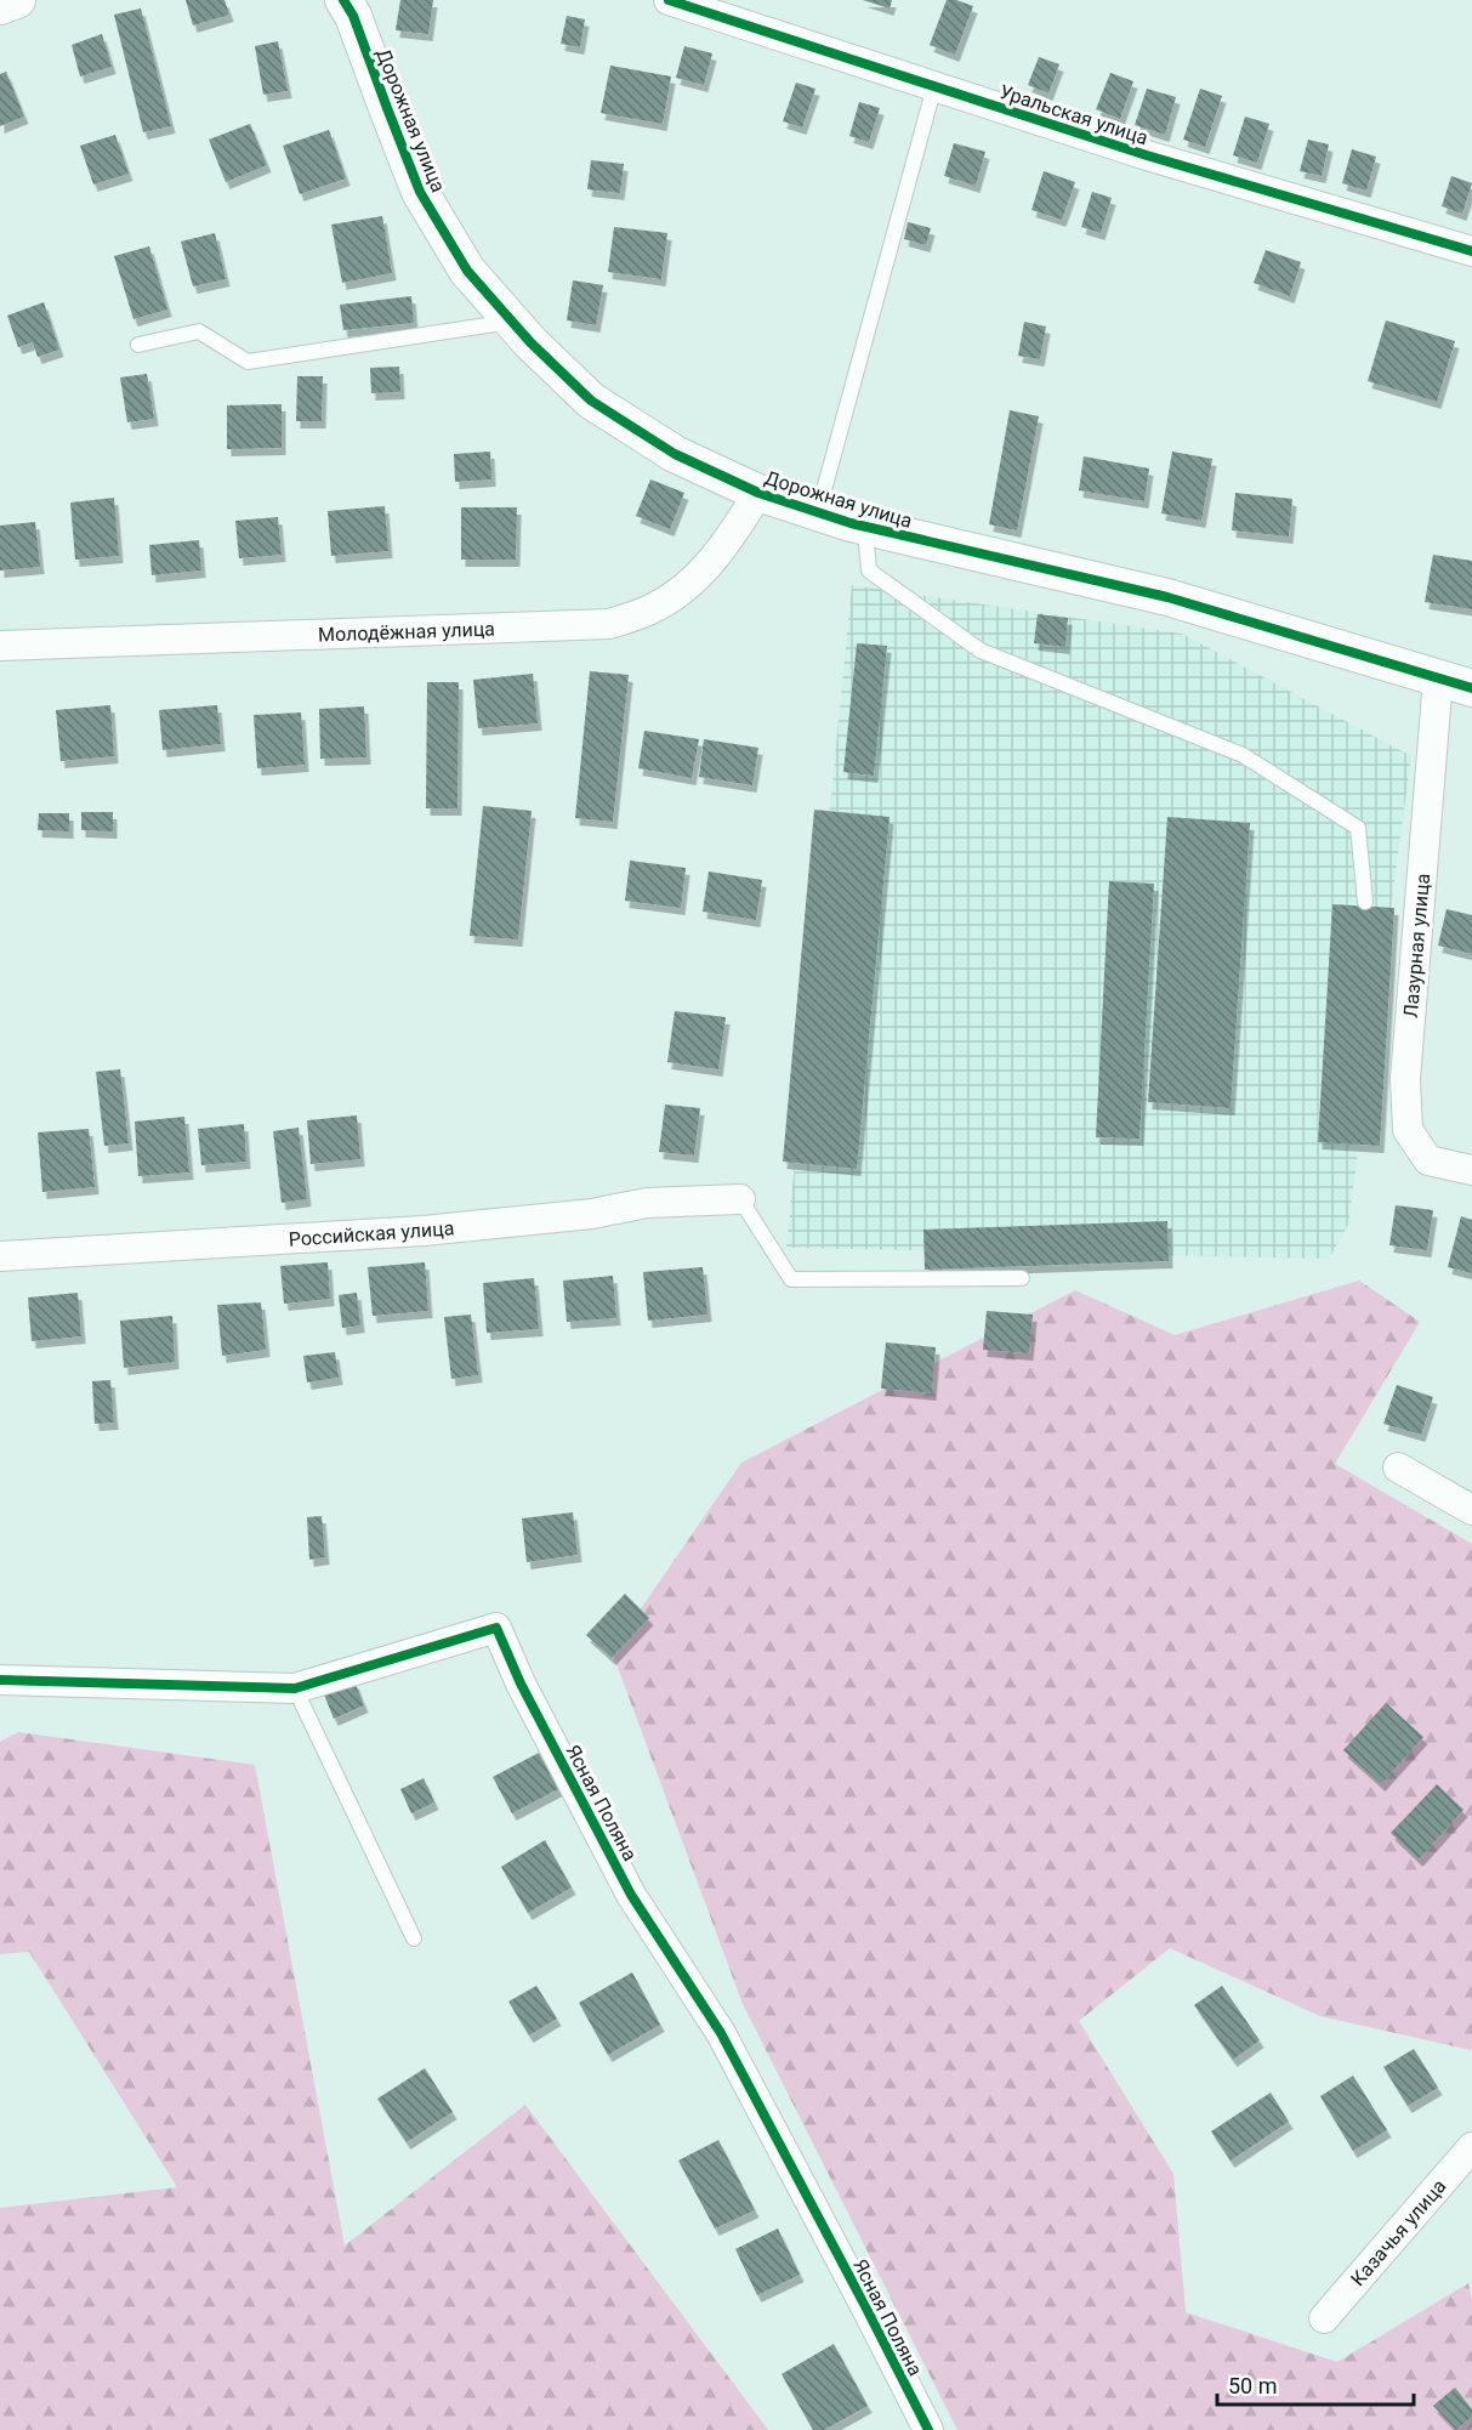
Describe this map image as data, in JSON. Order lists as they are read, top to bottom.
{
  "streets": {
    "street": [
      "Уральская улица",
      "Дорожная улица",
      "Молодёжная улица",
      "Лазурная улица",
      "Российская улица",
      "Ясная Поляна",
      "Казачья улица"
    ]
  },
  "crossings": [
    ["Дорожная улица", "Молодёжная улица"],
    ["Дорожная улица", "Лазурная улица"]
  ],
  "scale_bar": "50 m"
}
